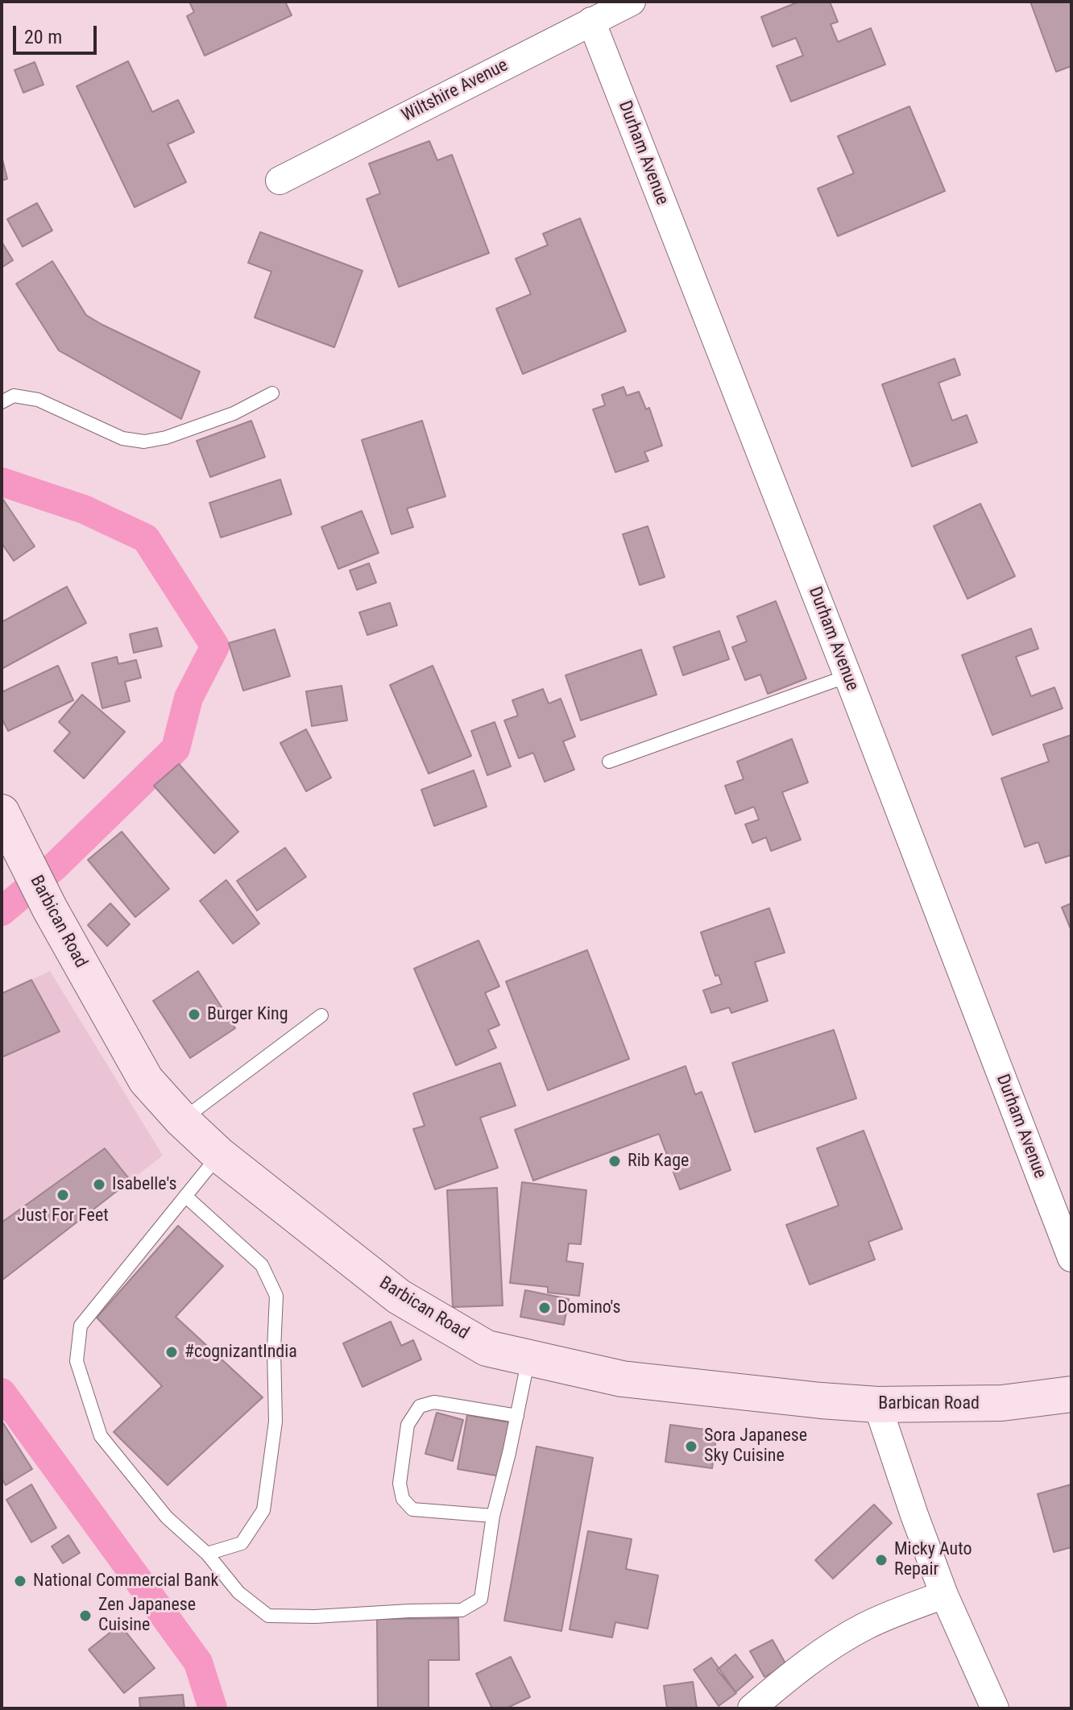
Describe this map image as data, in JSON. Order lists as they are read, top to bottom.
{
  "streets": {
    "main road": ["Barbican Road"],
    "street": ["Wiltshire Avenue", "Durham Avenue"]
  },
  "crossings": [
    ["Wiltshire Avenue", "Durham Avenue"]
  ],
  "places": [
    "Burger King",
    "Rib Kage",
    "Isabelle's",
    "Just For Feet",
    "Domino's",
    "#cognizantIndia",
    "Sora Japanese Sky Cuisine",
    "Micky Auto Repair",
    "National Commercial Bank",
    "Zen Japanese Cuisine"
  ],
  "scale_bar": "20 m"
}
